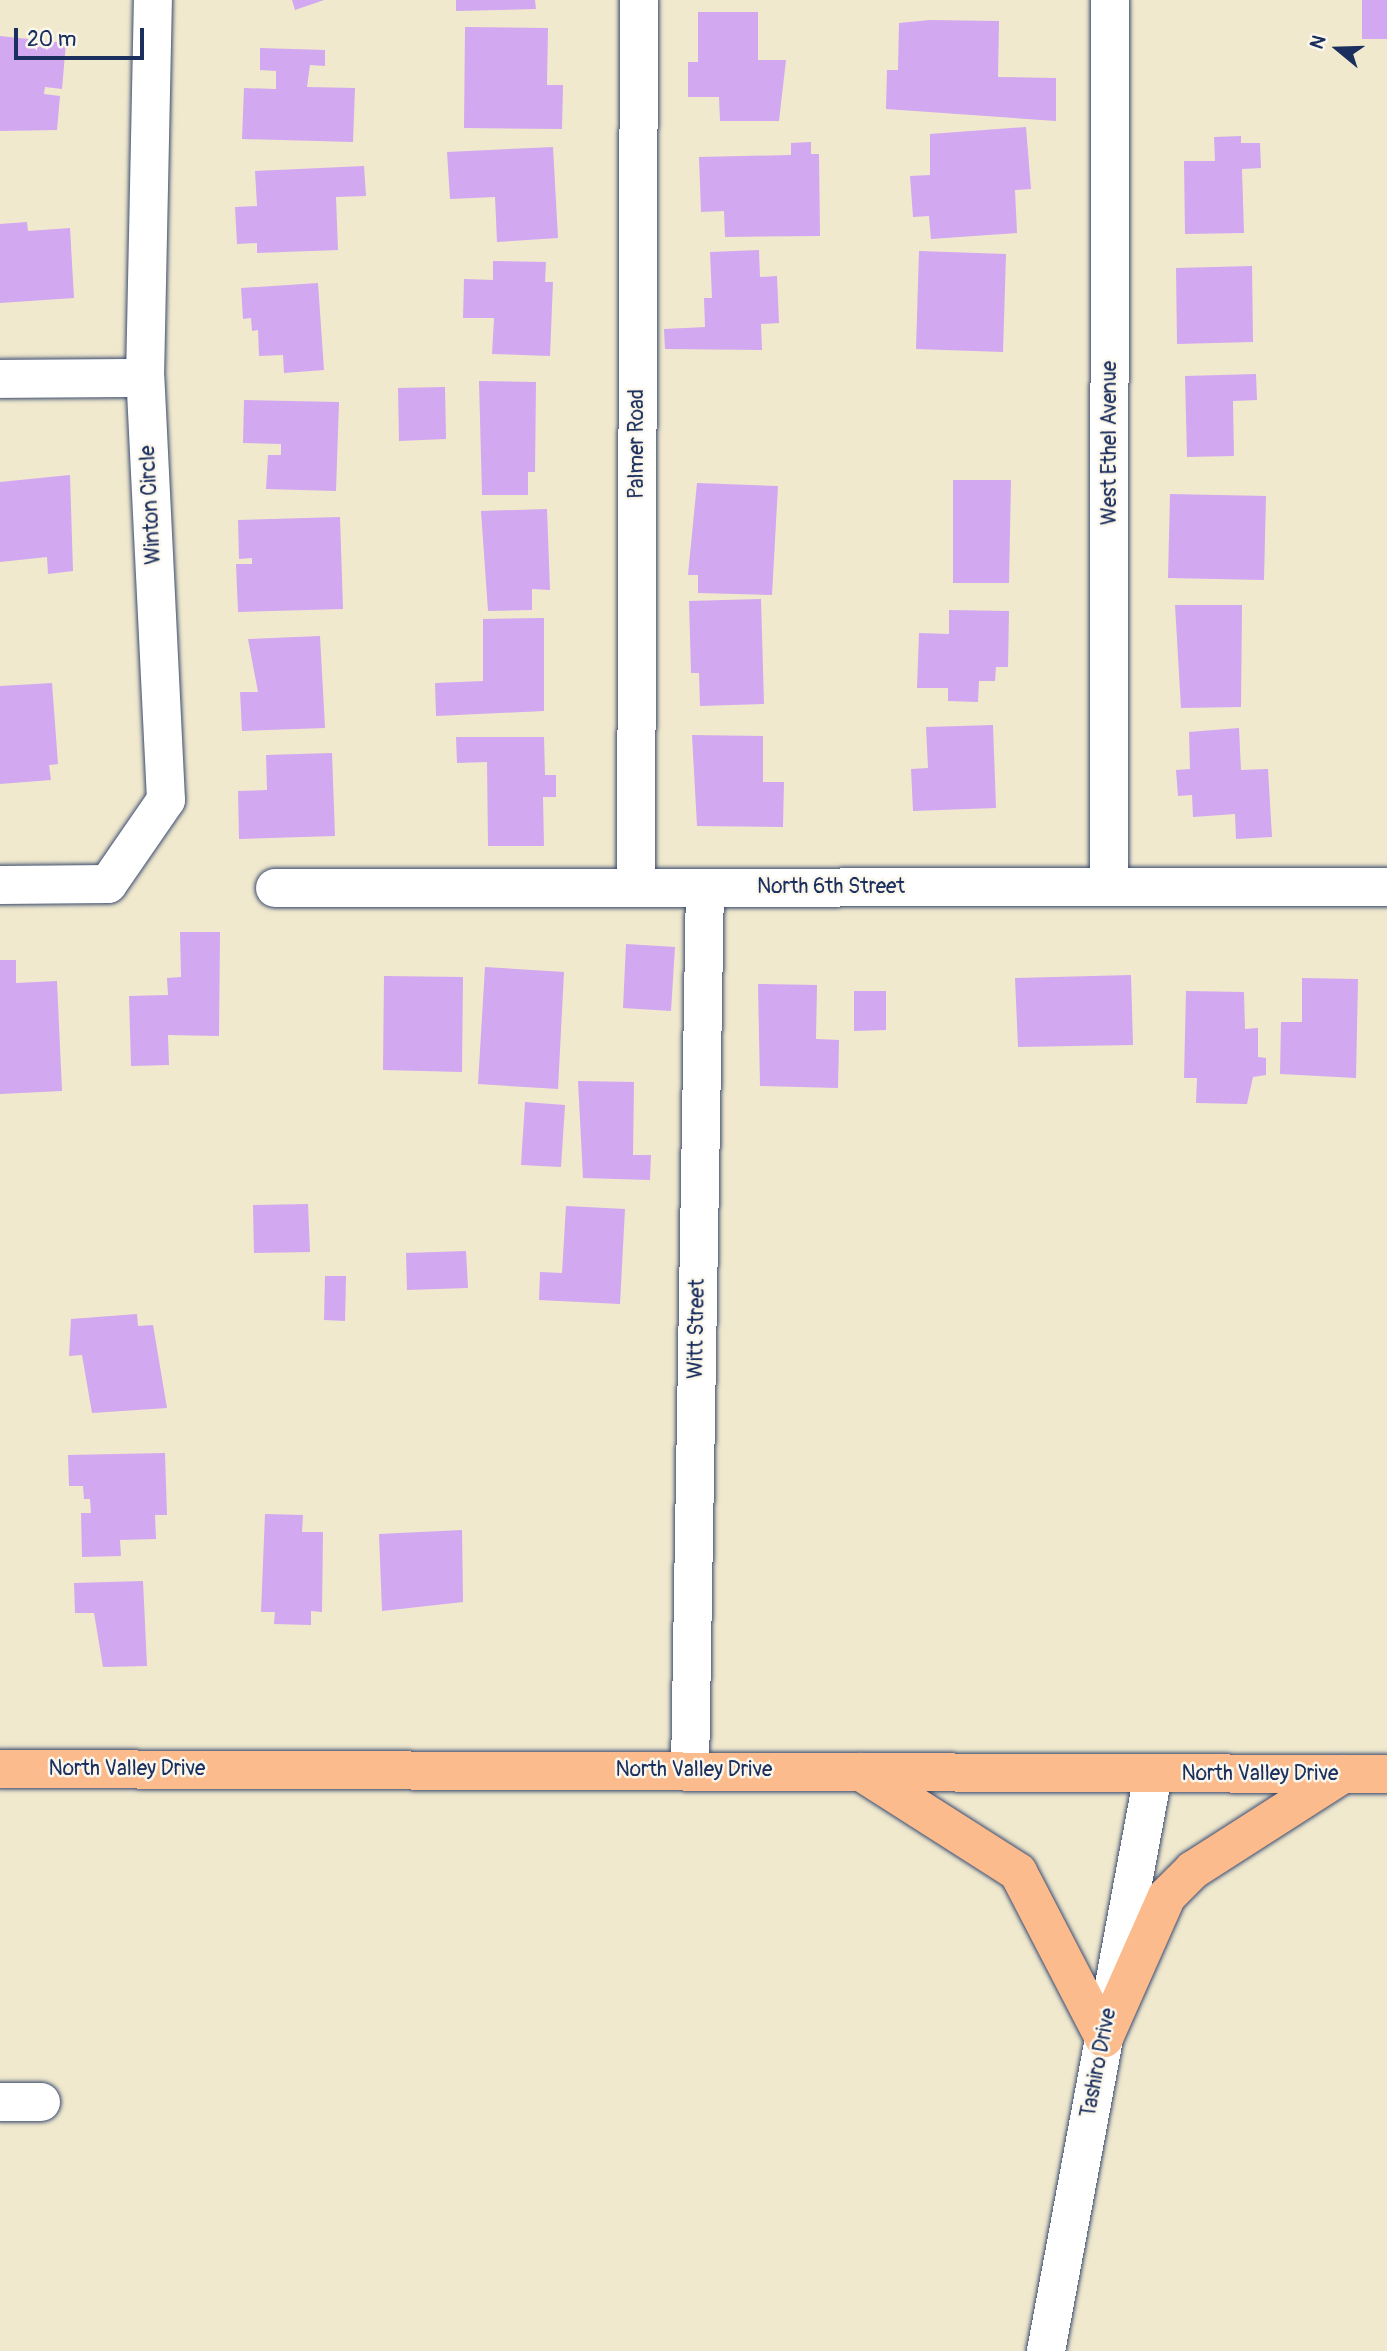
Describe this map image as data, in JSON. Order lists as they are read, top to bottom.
{
  "streets": {
    "main road": ["North Valley Drive"],
    "street": [
      "West Ethel Avenue",
      "Palmer Road",
      "Winton Circle",
      "North 6th Street",
      "Witt Street",
      "Tashiro Drive"
    ]
  },
  "crossings": [
    ["West Ethel Avenue", "North 6th Street"],
    ["Palmer Road", "North 6th Street"],
    ["North 6th Street", "Witt Street"],
    ["Witt Street", "North Valley Drive"],
    ["North Valley Drive", "Tashiro Drive"]
  ],
  "scale_bar": "20 m",
  "north": "left"
}
